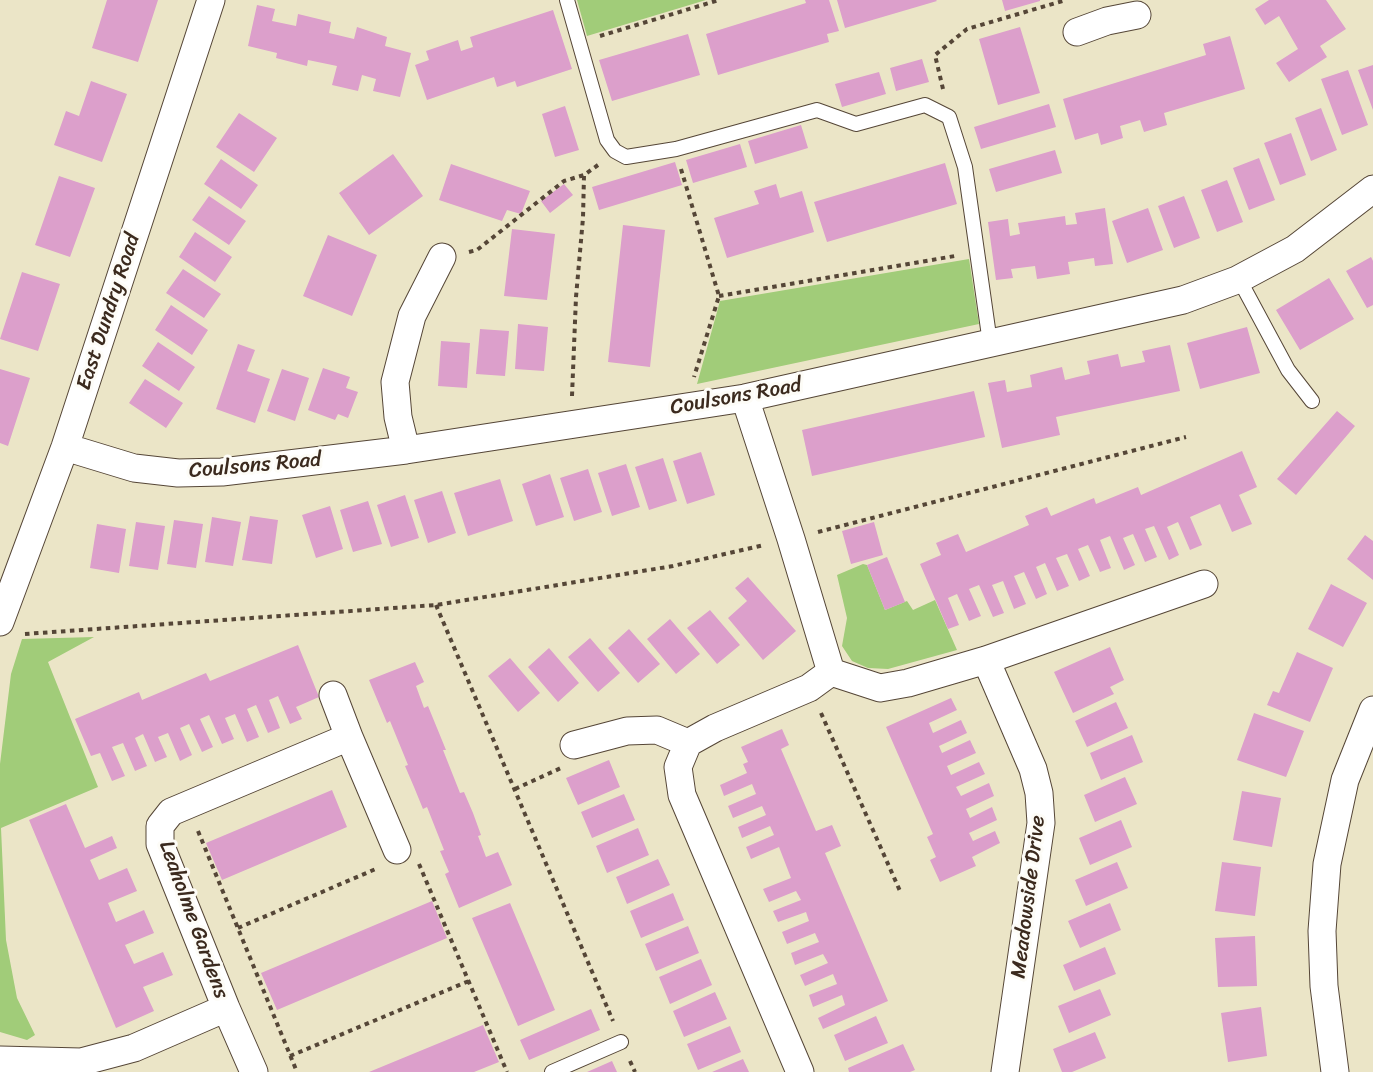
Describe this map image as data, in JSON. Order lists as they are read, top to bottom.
{
  "streets": {
    "street": [
      "East Dundry Road",
      "Coulsons Road",
      "Meadowside Drive",
      "Leaholme Gardens"
    ]
  },
  "crossings": [
    ["East Dundry Road", "Coulsons Road"]
  ]
}
